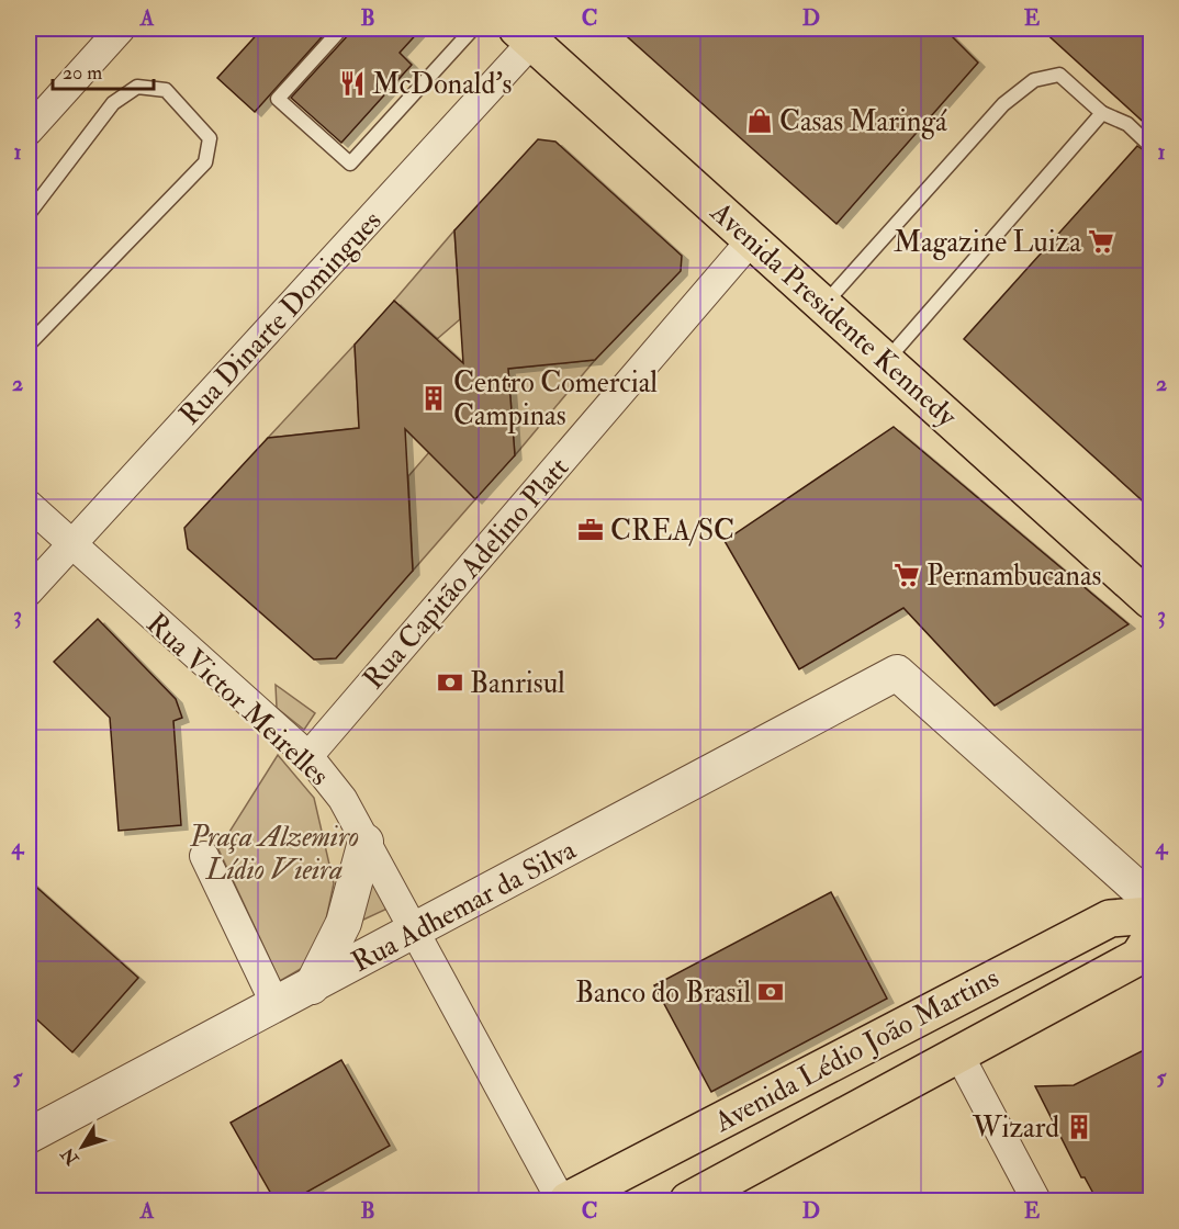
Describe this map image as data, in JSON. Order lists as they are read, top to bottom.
{
  "streets": {
    "main road": ["Avenida Presidente Kennedy", "Avenida Lédio João Martins"],
    "street": [
      "Rua Dinarte Domingues",
      "Rua Capitão Adelino Platt",
      "Rua Victor Meirelles",
      "Rua Adhemar da Silva"
    ]
  },
  "crossings": [
    ["Avenida Presidente Kennedy", "Rua Dinarte Domingues"],
    ["Avenida Presidente Kennedy", "Rua Capitão Adelino Platt"],
    ["Rua Dinarte Domingues", "Rua Victor Meirelles"],
    ["Rua Capitão Adelino Platt", "Rua Victor Meirelles"],
    ["Rua Victor Meirelles", "Rua Adhemar da Silva"]
  ],
  "parks": ["Praça Alzemiro Lídio Vieira"],
  "places": {
    "restaurant": ["McDonald's"],
    "shop": ["Casas Maringá"],
    "supermarket": ["Magazine Luiza", "Pernambucanas"],
    "building": ["Centro Comercial Campinas", "Wizard"],
    "office": ["CREA/SC"],
    "bank": ["Banrisul", "Banco do Brasil"]
  },
  "scale_bar": "20 m",
  "north": "bottom left",
  "grid": {
    "columns": [
      "A",
      "B",
      "C",
      "D",
      "E"
    ],
    "rows": [
      "1",
      "2",
      "3",
      "4",
      "5"
    ]
  }
}
